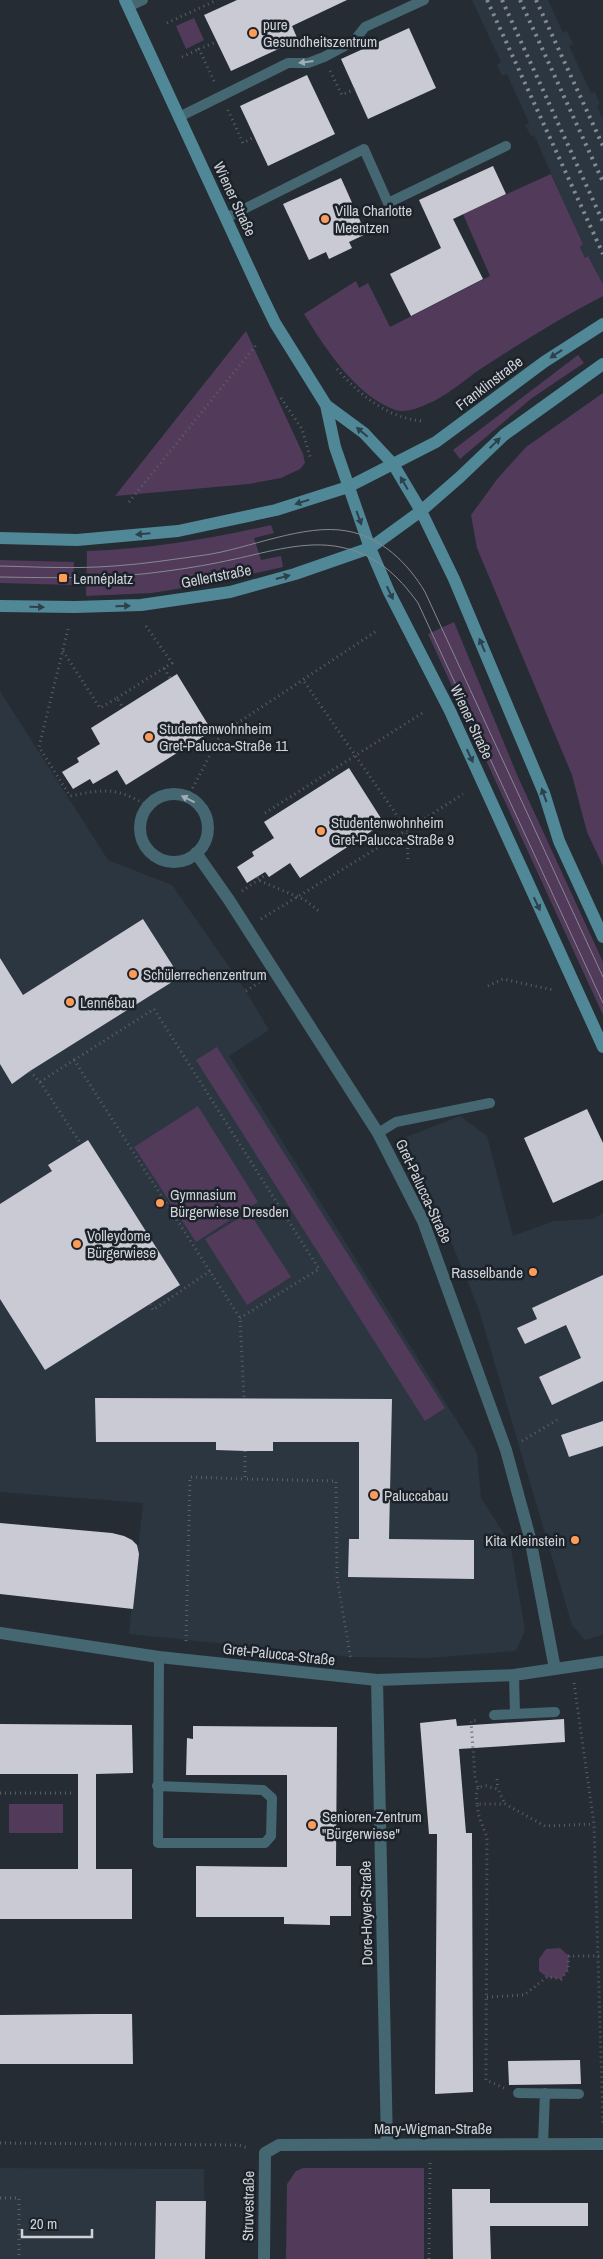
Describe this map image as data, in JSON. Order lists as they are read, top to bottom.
{
  "streets": {
    "main road": ["Wiener Straße", "Franklinstraße", "Gellertstraße"],
    "street": [
      "Gret-Palucca-Straße",
      "Dore-Hoyer-Straße",
      "Mary-Wigman-Straße",
      "Struvestraße"
    ]
  },
  "crossings": [
    ["Wiener Straße", "Franklinstraße"],
    ["Wiener Straße", "Gellertstraße"],
    ["Gret-Palucca-Straße", "Dore-Hoyer-Straße"],
    ["Dore-Hoyer-Straße", "Mary-Wigman-Straße"],
    ["Mary-Wigman-Straße", "Struvestraße"]
  ],
  "places": {
    "other": [
      "pure Gesundheitszentrum",
      "Villa Charlotte Meentzen",
      "Studentenwohnheim Gret-Palucca-Straße 11",
      "Studentenwohnheim Gret-Palucca-Straße 9",
      "Schülerrechenzentrum",
      "Lennébau",
      "Gymnasium Bürgerwiese Dresden",
      "Volleydome Bürgerwiese",
      "Rasselbande",
      "Paluccabau",
      "Kita Kleinstein",
      "Senioren-Zentrum \"Bürgerwiese\""
    ],
    "transit": ["Lennéplatz"]
  },
  "scale_bar": "20 m"
}
